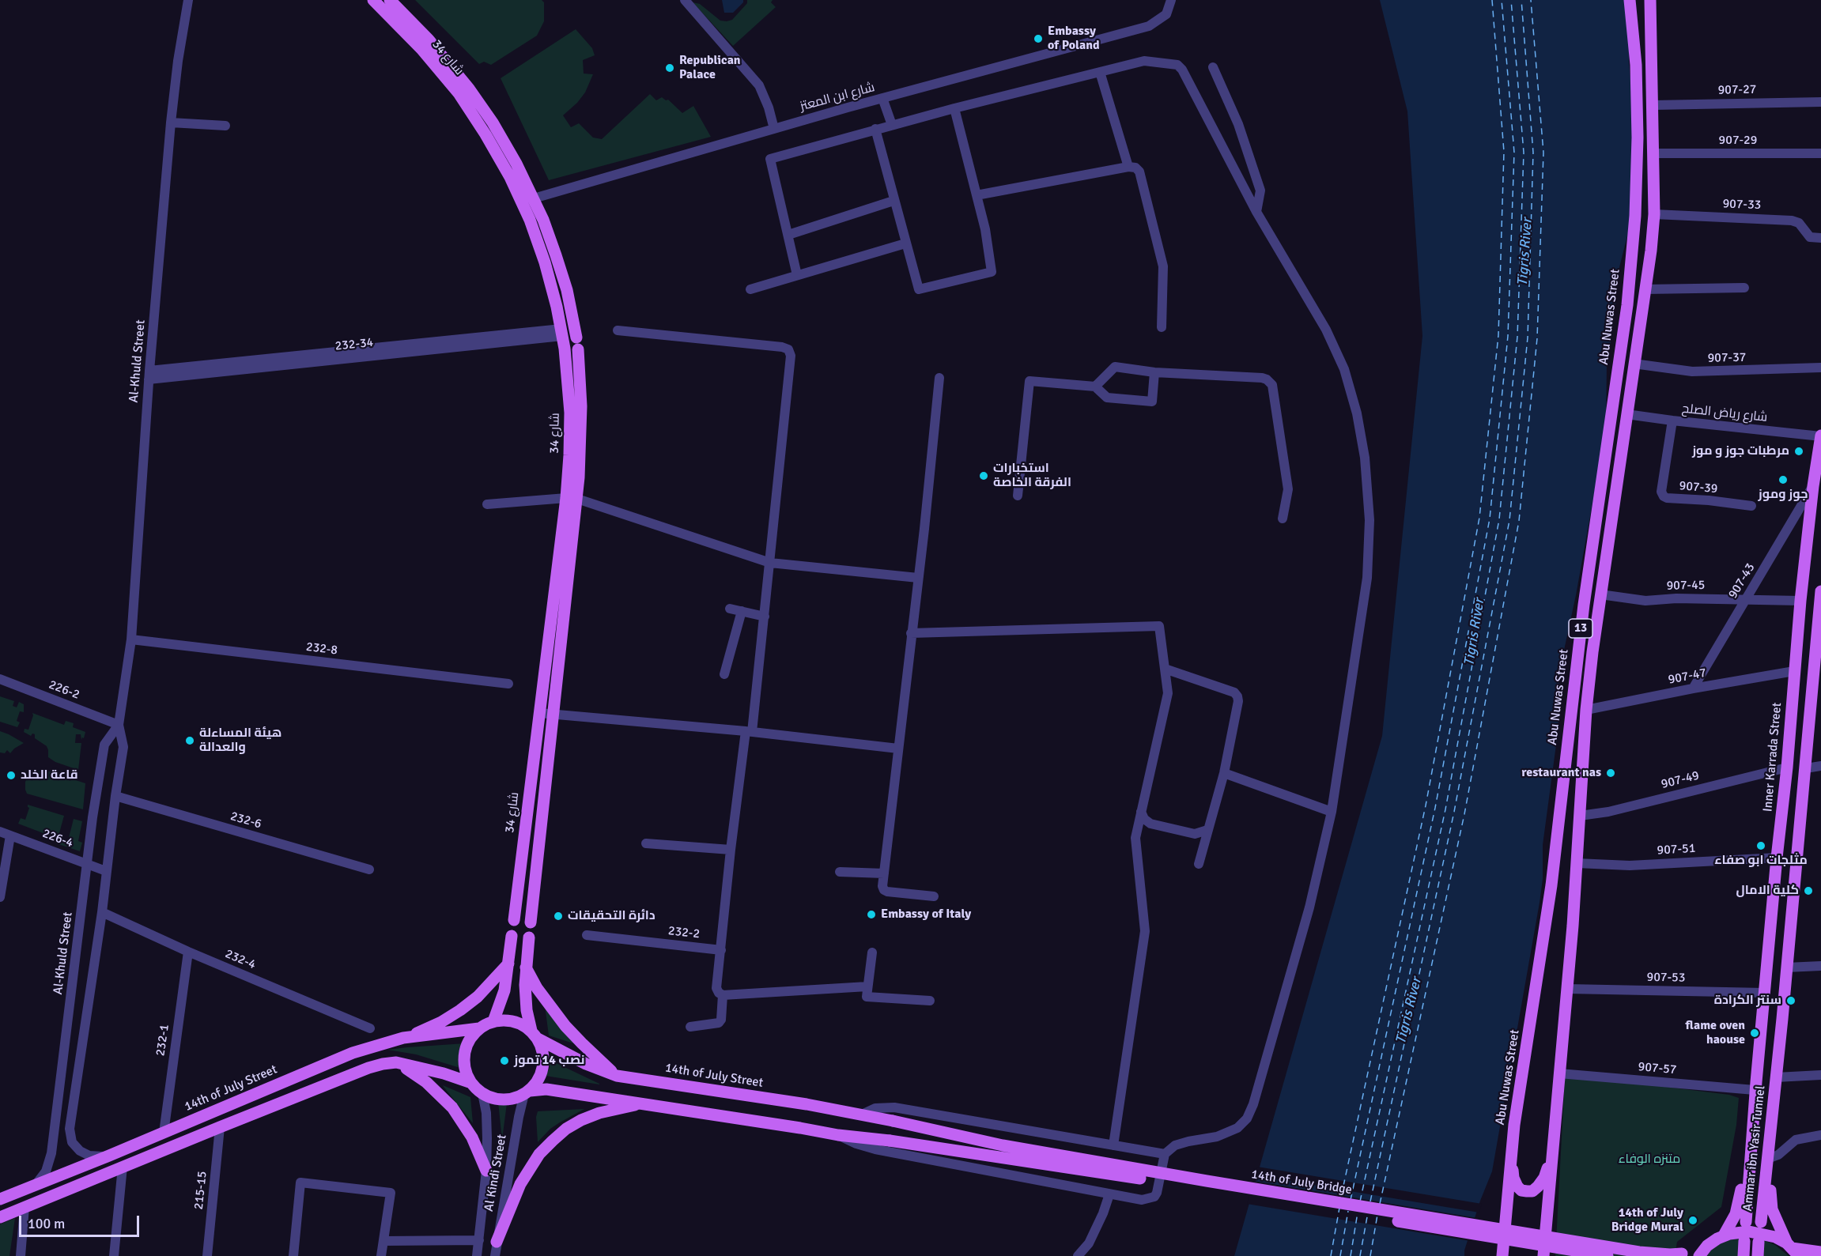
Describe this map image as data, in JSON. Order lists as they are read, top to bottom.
{
  "streets": {
    "main road": [
      "شارع 34",
      "Abu Nuwas Street",
      "13",
      "Inner Karrada Street",
      "14th of July Street",
      "Ammar ibn Yasir Tunnel",
      "14th of July Bridge"
    ],
    "street": [
      "907-27",
      "شارع ابن المعتز",
      "907-29",
      "907-33",
      "232-34",
      "907-37",
      "Al-Khuld Street",
      "شارع رياض الصلح",
      "907-39",
      "907-43",
      "907-45",
      "232-8",
      "907-47",
      "226-2",
      "907-49",
      "232-6",
      "226-4",
      "907-51",
      "232-2",
      "232-4",
      "907-53",
      "232-1",
      "907-57",
      "Al Kindi Street",
      "215-15"
    ]
  },
  "crossings": [
    ["شارع 34", "شارع ابن المعتز"],
    ["شارع 34", "232-34"],
    ["907-27", "13"],
    ["907-29", "13"],
    ["907-33", "13"],
    ["232-34", "Al-Khuld Street"],
    ["907-37", "13"],
    ["Al-Khuld Street", "232-8"],
    ["Al-Khuld Street", "226-2"],
    ["Al-Khuld Street", "232-6"],
    ["Al-Khuld Street", "226-4"],
    ["Al-Khuld Street", "232-4"],
    ["Al-Khuld Street", "14th of July Street"],
    ["شارع رياض الصلح", "907-39"],
    ["شارع رياض الصلح", "13"],
    ["شارع رياض الصلح", "Inner Karrada Street"],
    ["907-43", "907-45"],
    ["907-43", "907-47"],
    ["907-43", "Inner Karrada Street"],
    ["907-45", "13"],
    ["907-45", "Inner Karrada Street"],
    ["13", "907-47"],
    ["13", "907-49"],
    ["13", "907-51"],
    ["13", "907-53"],
    ["13", "907-57"],
    ["907-47", "Inner Karrada Street"],
    ["Inner Karrada Street", "907-49"],
    ["Inner Karrada Street", "907-51"],
    ["Inner Karrada Street", "907-53"],
    ["Inner Karrada Street", "907-57"],
    ["Inner Karrada Street", "Ammar ibn Yasir Tunnel"],
    ["232-4", "232-1"],
    ["232-1", "14th of July Street"],
    ["907-57", "Ammar ibn Yasir Tunnel"],
    ["14th of July Street", "Al Kindi Street"],
    ["14th of July Street", "14th of July Bridge"]
  ],
  "water": ["Tigris River"],
  "parks": ["متنزه الوفاء"],
  "places": [
    "Embassy of Poland",
    "Republican Palace",
    "مرطبات جوز و موز",
    "استخبارات الفرقة الخاصة",
    "جوز وموز",
    "هيئة المساءلة والعدالة",
    "restaurant nas",
    "قاعة الخلد",
    "مثلجات ابو صفاء",
    "كلية الامال",
    "Embassy of Italy",
    "دائرة التحقيقات",
    "سنتر الكرادة",
    "flame oven haouse",
    "نصب 14 تموز",
    "14th of July Bridge Mural"
  ],
  "scale_bar": "100 m"
}
